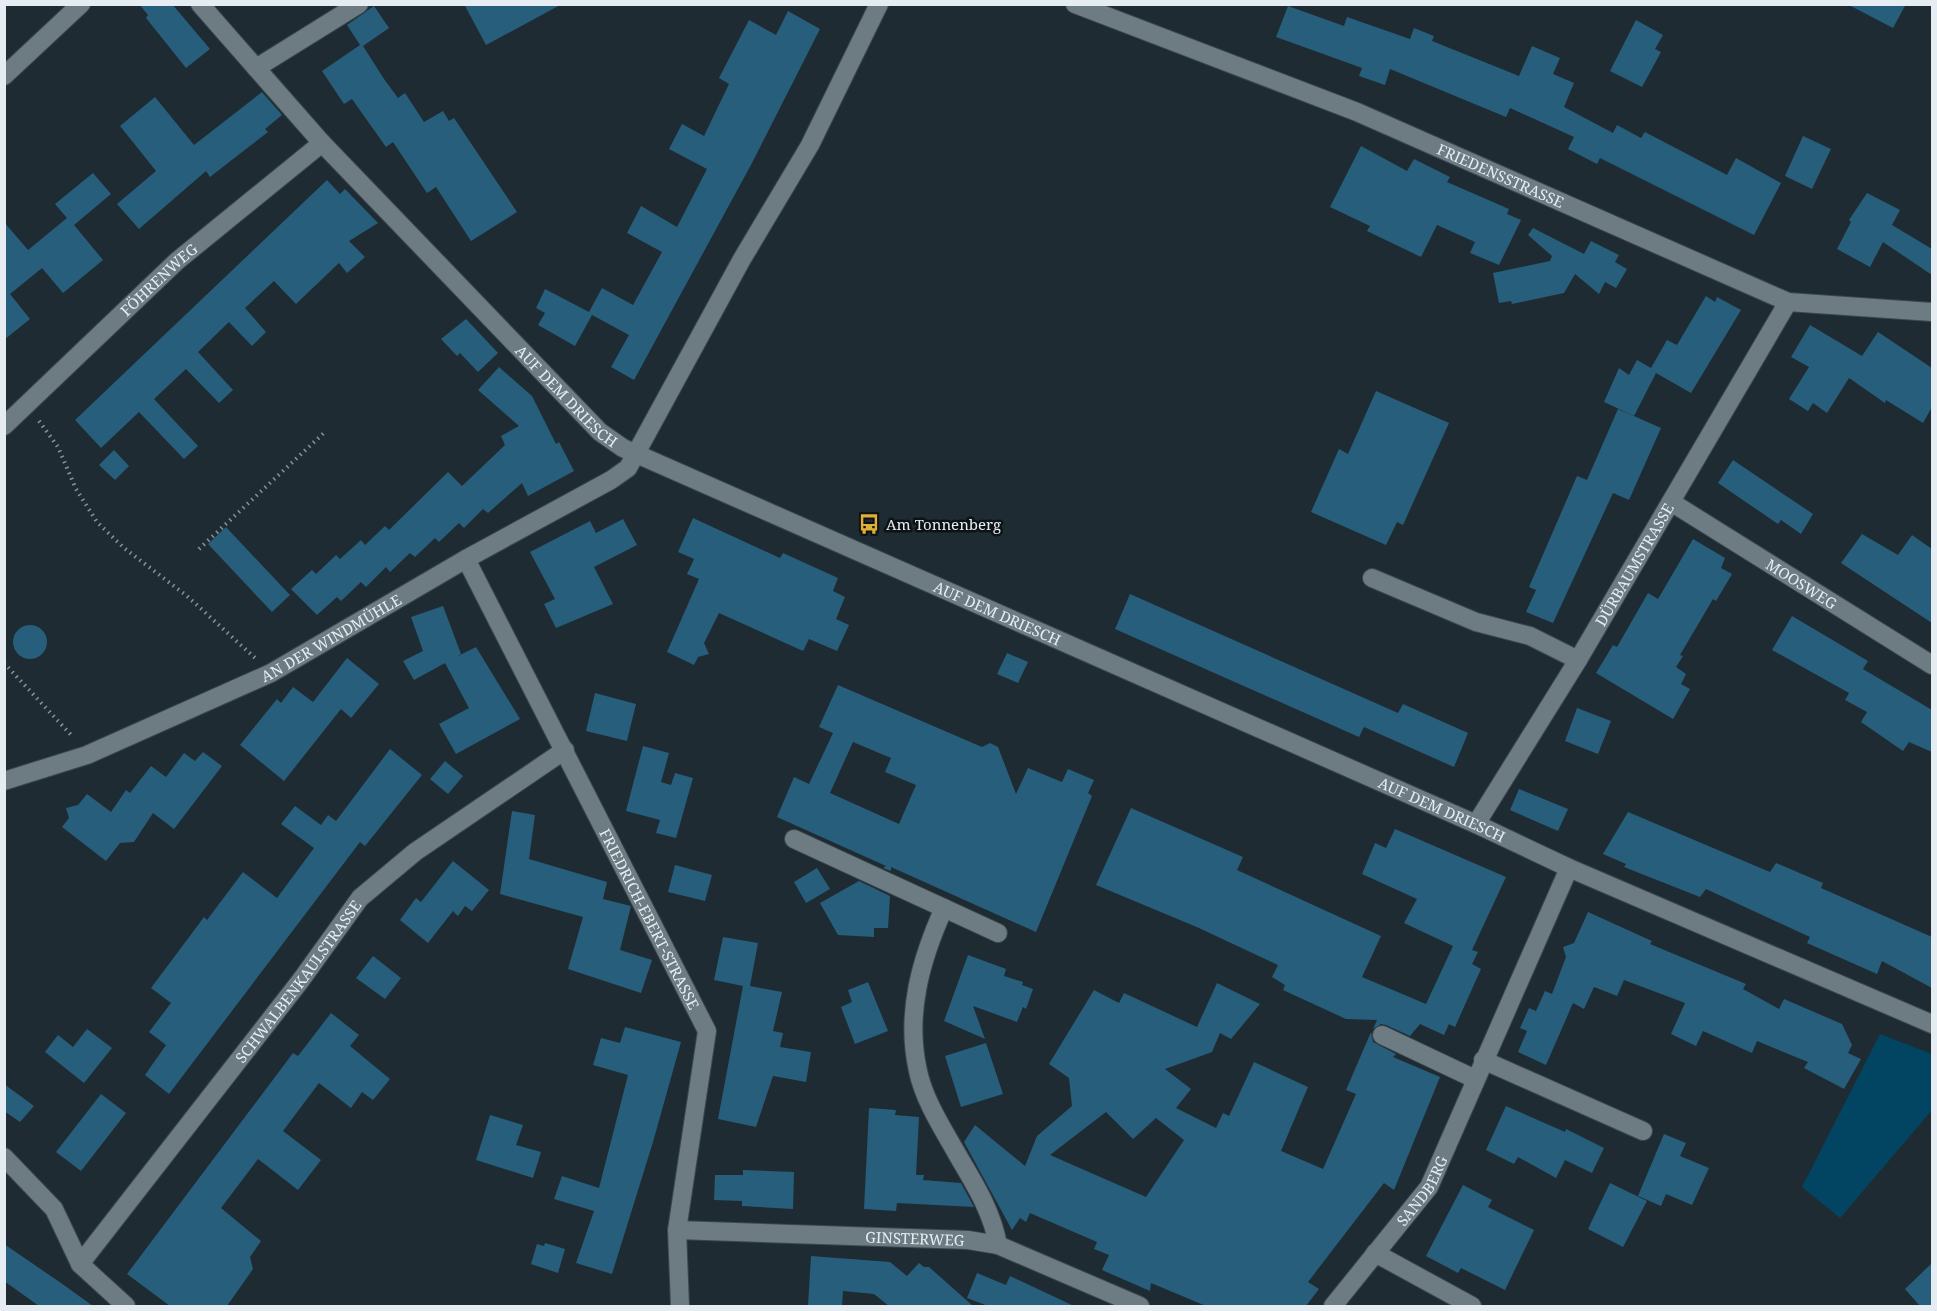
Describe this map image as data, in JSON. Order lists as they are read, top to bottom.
{
  "streets": {
    "street": [
      "FRIEDENSSTRASSE",
      "FÖHRENWEG",
      "AUF DEM DRIESCH",
      "DÜRBAUMSTRASSE",
      "MOOSWEG",
      "AN DER WINDMÜHLE",
      "FRIEDRICH-EBERT-STRASSE",
      "SCHWALBENKAULSTRASSE",
      "SANDBERG",
      "GINSTERWEG"
    ]
  },
  "crossings": [
    ["FRIEDENSSTRASSE", "DÜRBAUMSTRASSE"],
    ["FÖHRENWEG", "AUF DEM DRIESCH"],
    ["AUF DEM DRIESCH", "DÜRBAUMSTRASSE"],
    ["AUF DEM DRIESCH", "AN DER WINDMÜHLE"],
    ["AUF DEM DRIESCH", "SANDBERG"],
    ["DÜRBAUMSTRASSE", "MOOSWEG"],
    ["AN DER WINDMÜHLE", "FRIEDRICH-EBERT-STRASSE"],
    ["FRIEDRICH-EBERT-STRASSE", "SCHWALBENKAULSTRASSE"],
    ["FRIEDRICH-EBERT-STRASSE", "GINSTERWEG"]
  ],
  "places": {
    "bus stop": ["Am Tonnenberg"]
  }
}
